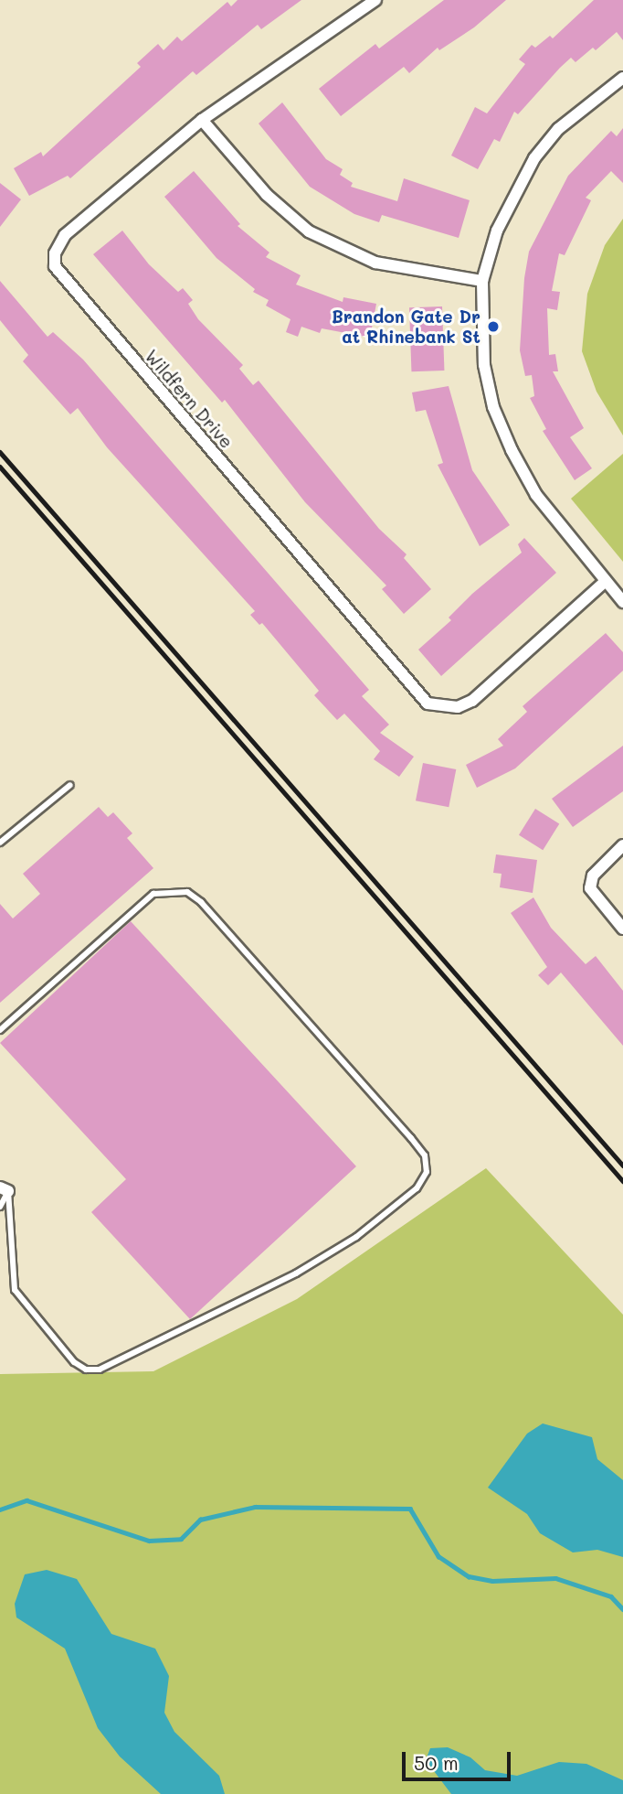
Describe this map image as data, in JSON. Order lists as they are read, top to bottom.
{
  "streets": {
    "street": ["Wildfern Drive"]
  },
  "places": ["Brandon Gate Dr at Rhinebank St"],
  "scale_bar": "50 m"
}
